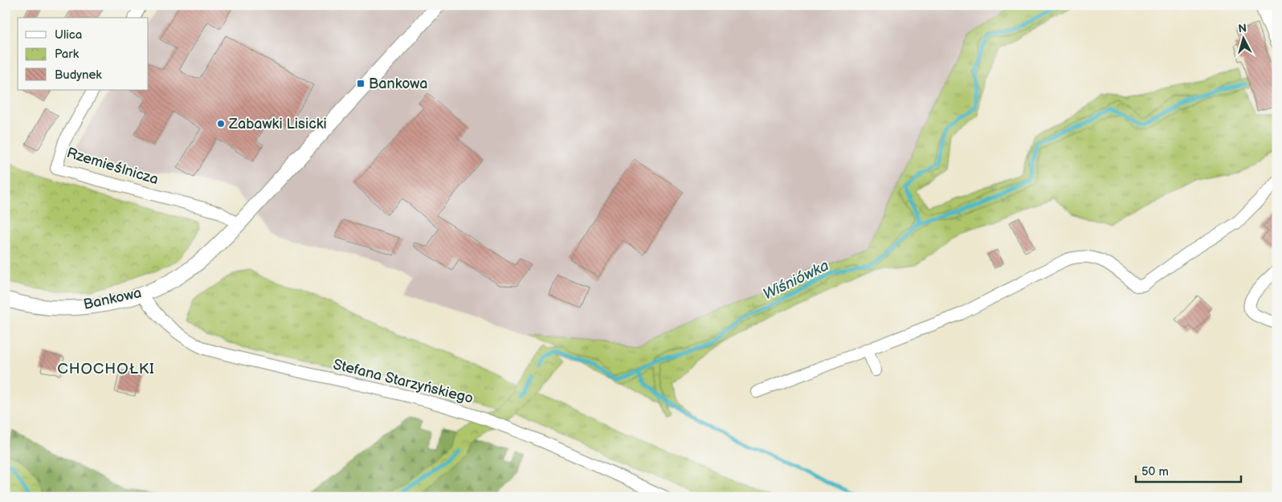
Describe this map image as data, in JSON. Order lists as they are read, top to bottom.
{
  "streets": {
    "street": ["Rzemieślnicza", "Bankowa", "Stefana Starzyńskiego"]
  },
  "crossings": [
    ["Rzemieślnicza", "Bankowa"],
    ["Bankowa", "Stefana Starzyńskiego"]
  ],
  "districts": ["CHOCHOŁKI"],
  "water": ["Wiśniówka"],
  "places": {
    "transit": ["Bankowa"],
    "other": ["Zabawki Lisicki"]
  },
  "legend": ["Ulica", "Park", "Budynek"],
  "scale_bar": "50 m",
  "north": "top"
}
